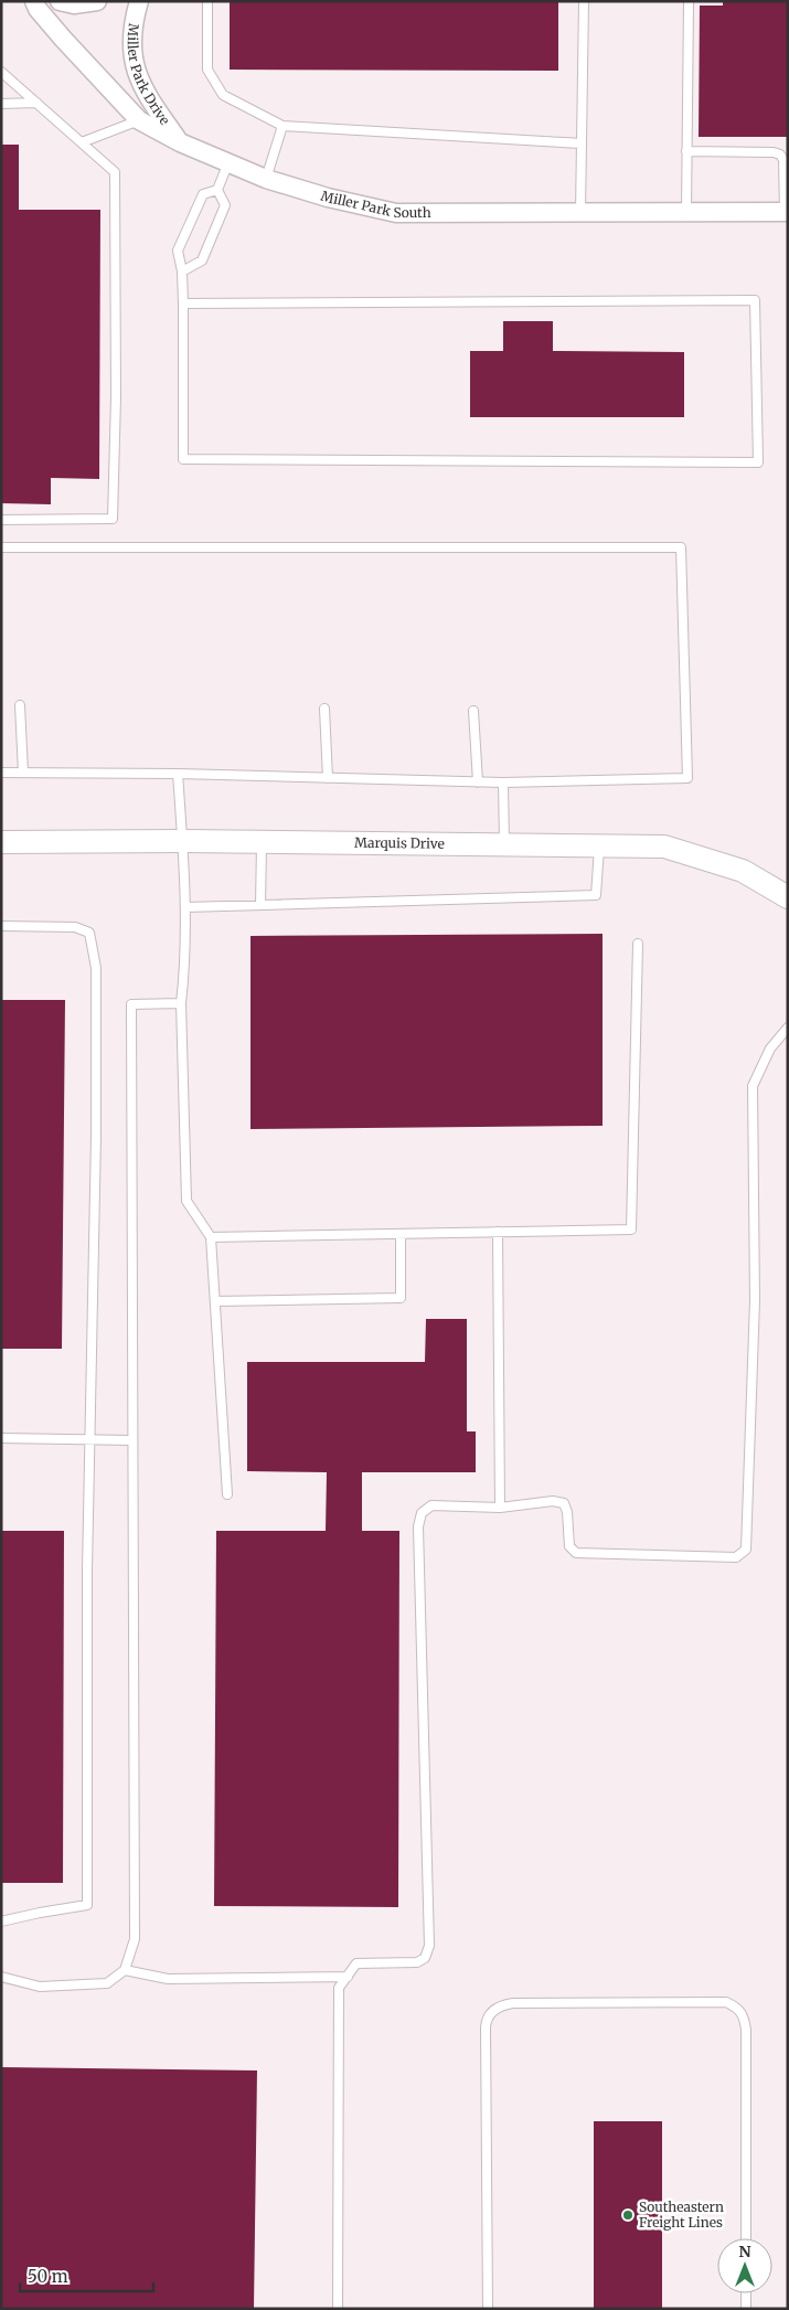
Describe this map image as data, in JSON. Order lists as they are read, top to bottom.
{
  "streets": {
    "street": ["Miller Park Drive", "Miller Park South", "Marquis Drive"]
  },
  "crossings": [
    ["Miller Park Drive", "Miller Park South"]
  ],
  "places": ["Southeastern Freight Lines"],
  "scale_bar": "50 m",
  "north": "top"
}
